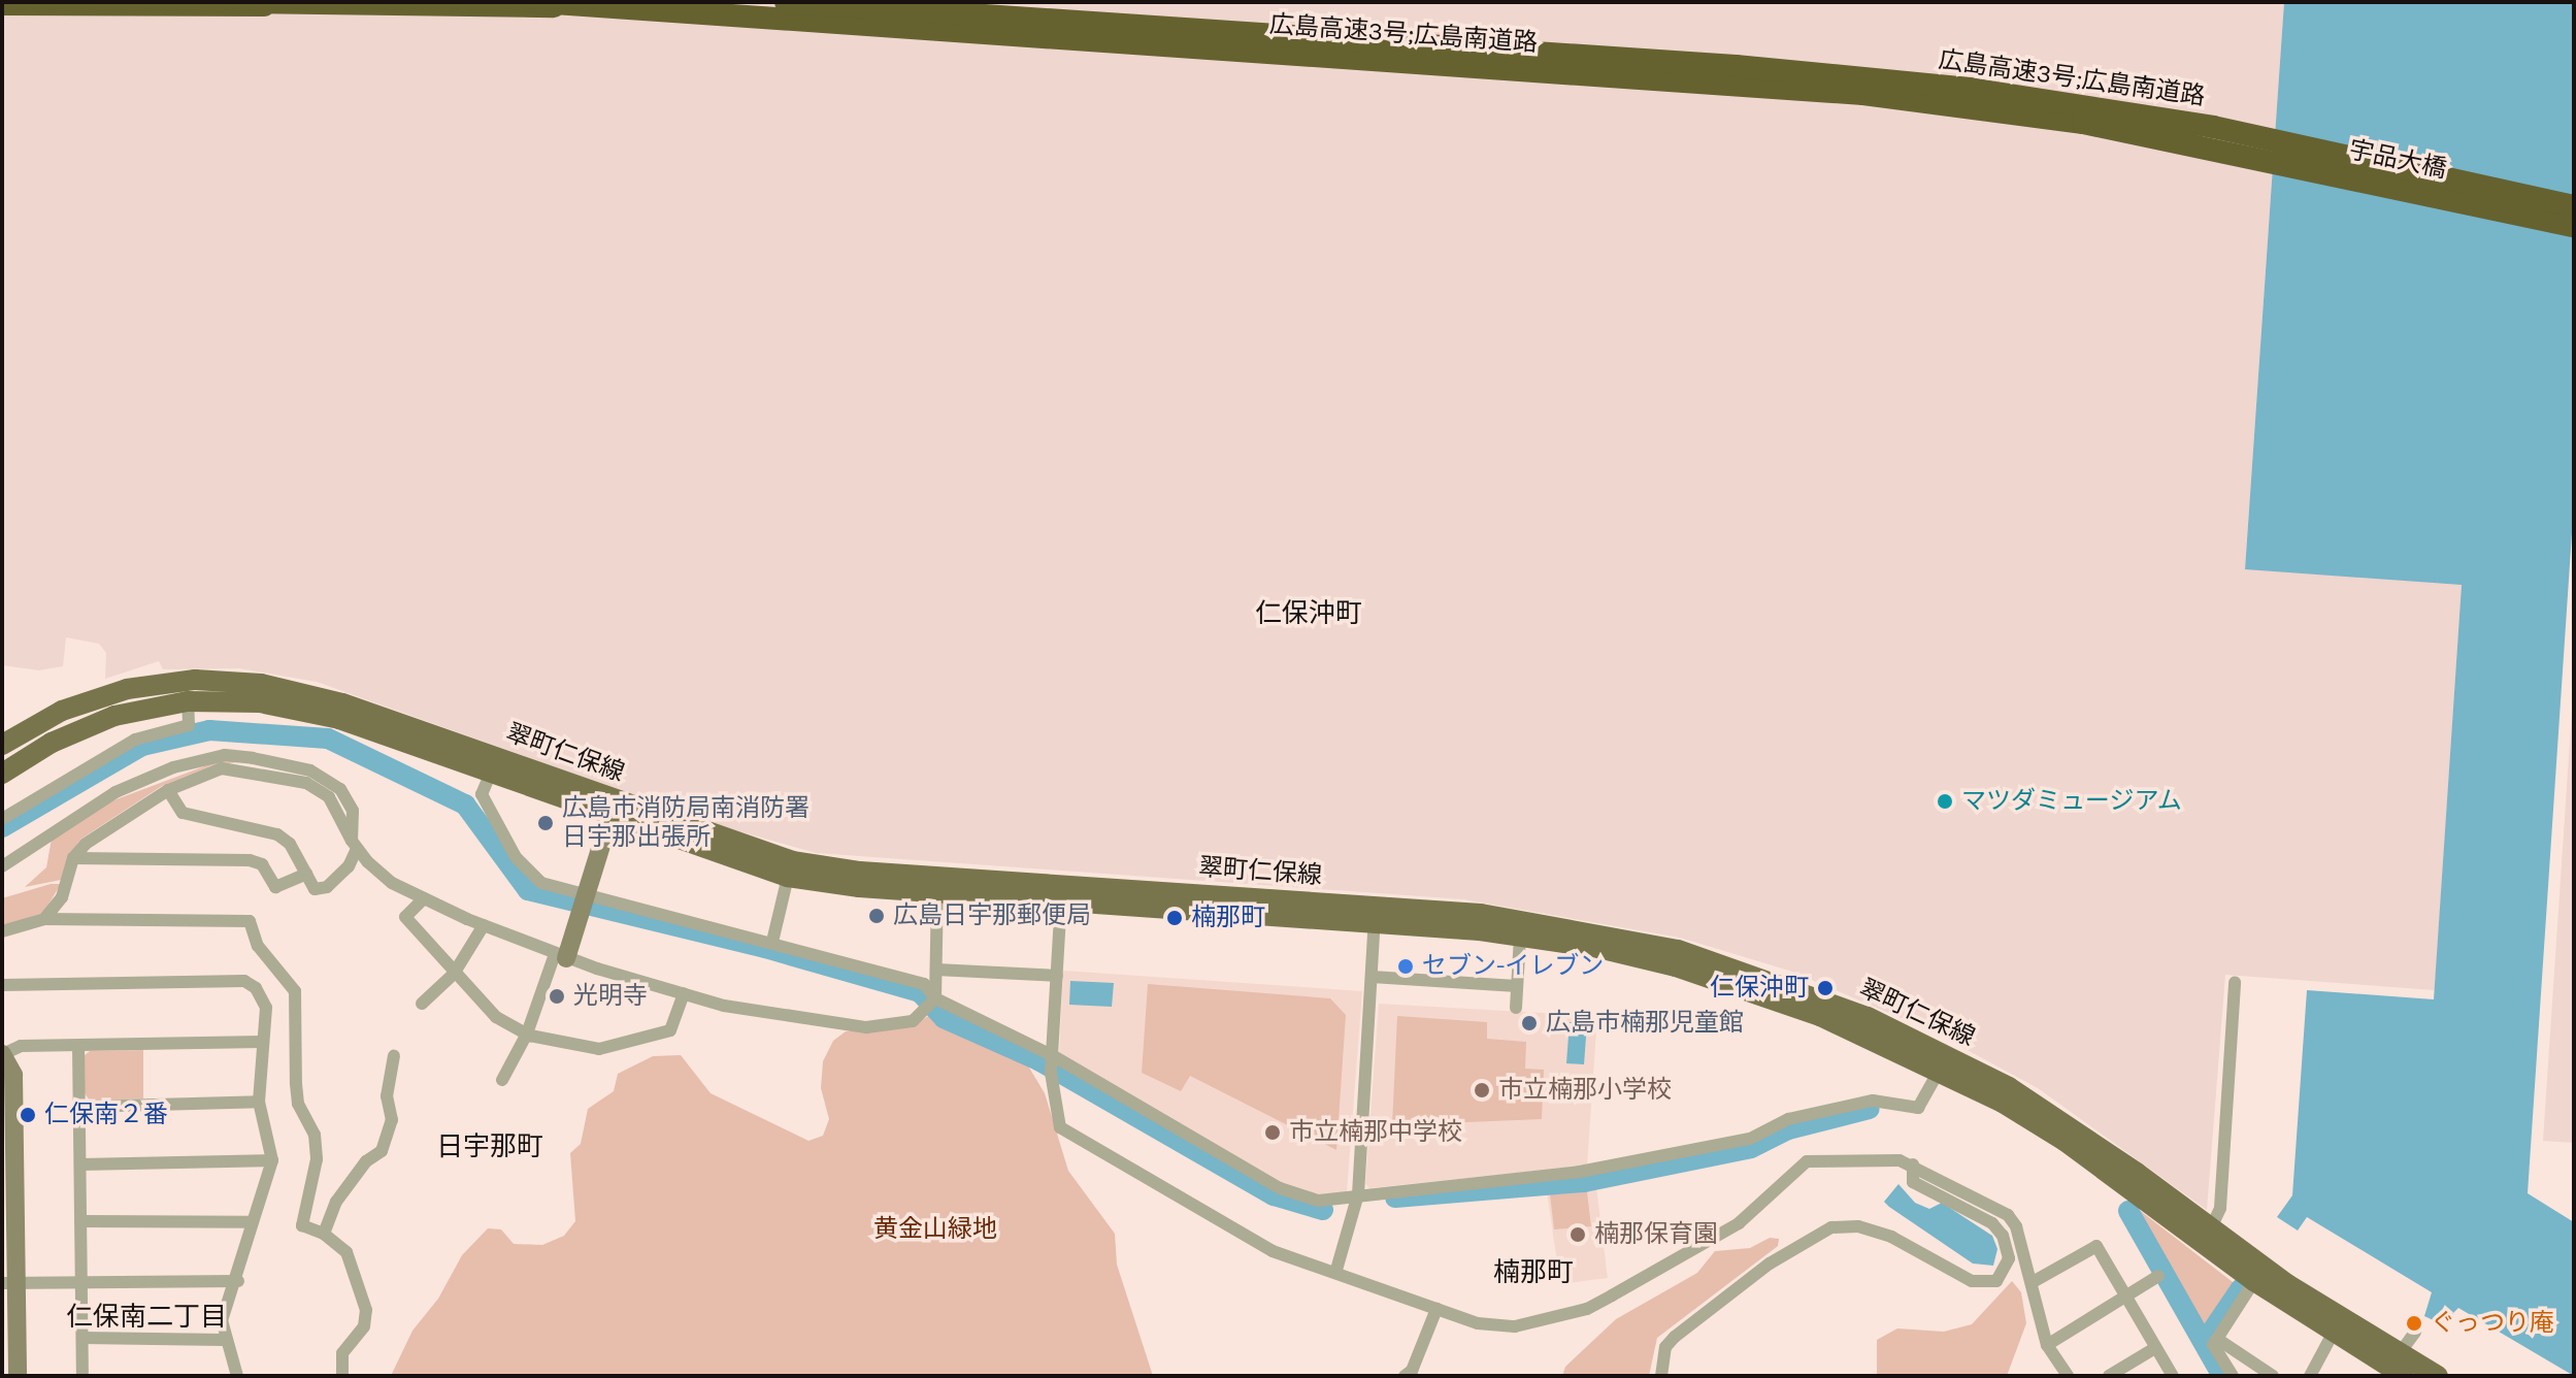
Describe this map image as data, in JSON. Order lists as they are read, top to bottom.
{
  "streets": {
    "highway": ["広島高速3号;広島南道路", "宇品大橋"],
    "main road": ["翠町仁保線"]
  },
  "crossings": [
    ["広島高速3号;広島南道路", "宇品大橋"]
  ],
  "districts": [
    "仁保沖町",
    "日宇那町",
    "楠那町",
    "仁保南二丁目"
  ],
  "parks": ["黄金山緑地"],
  "places": [
    "マツダミュージアム",
    "広島市消防局南消防署 日宇那出張所",
    "広島日宇那郵便局",
    "楠那町",
    "セブン-イレブン",
    "仁保沖町",
    "光明寺",
    "広島市楠那児童館",
    "市立楠那小学校",
    "仁保南２番",
    "市立楠那中学校",
    "楠那保育園",
    "ぐっつり庵"
  ]
}
